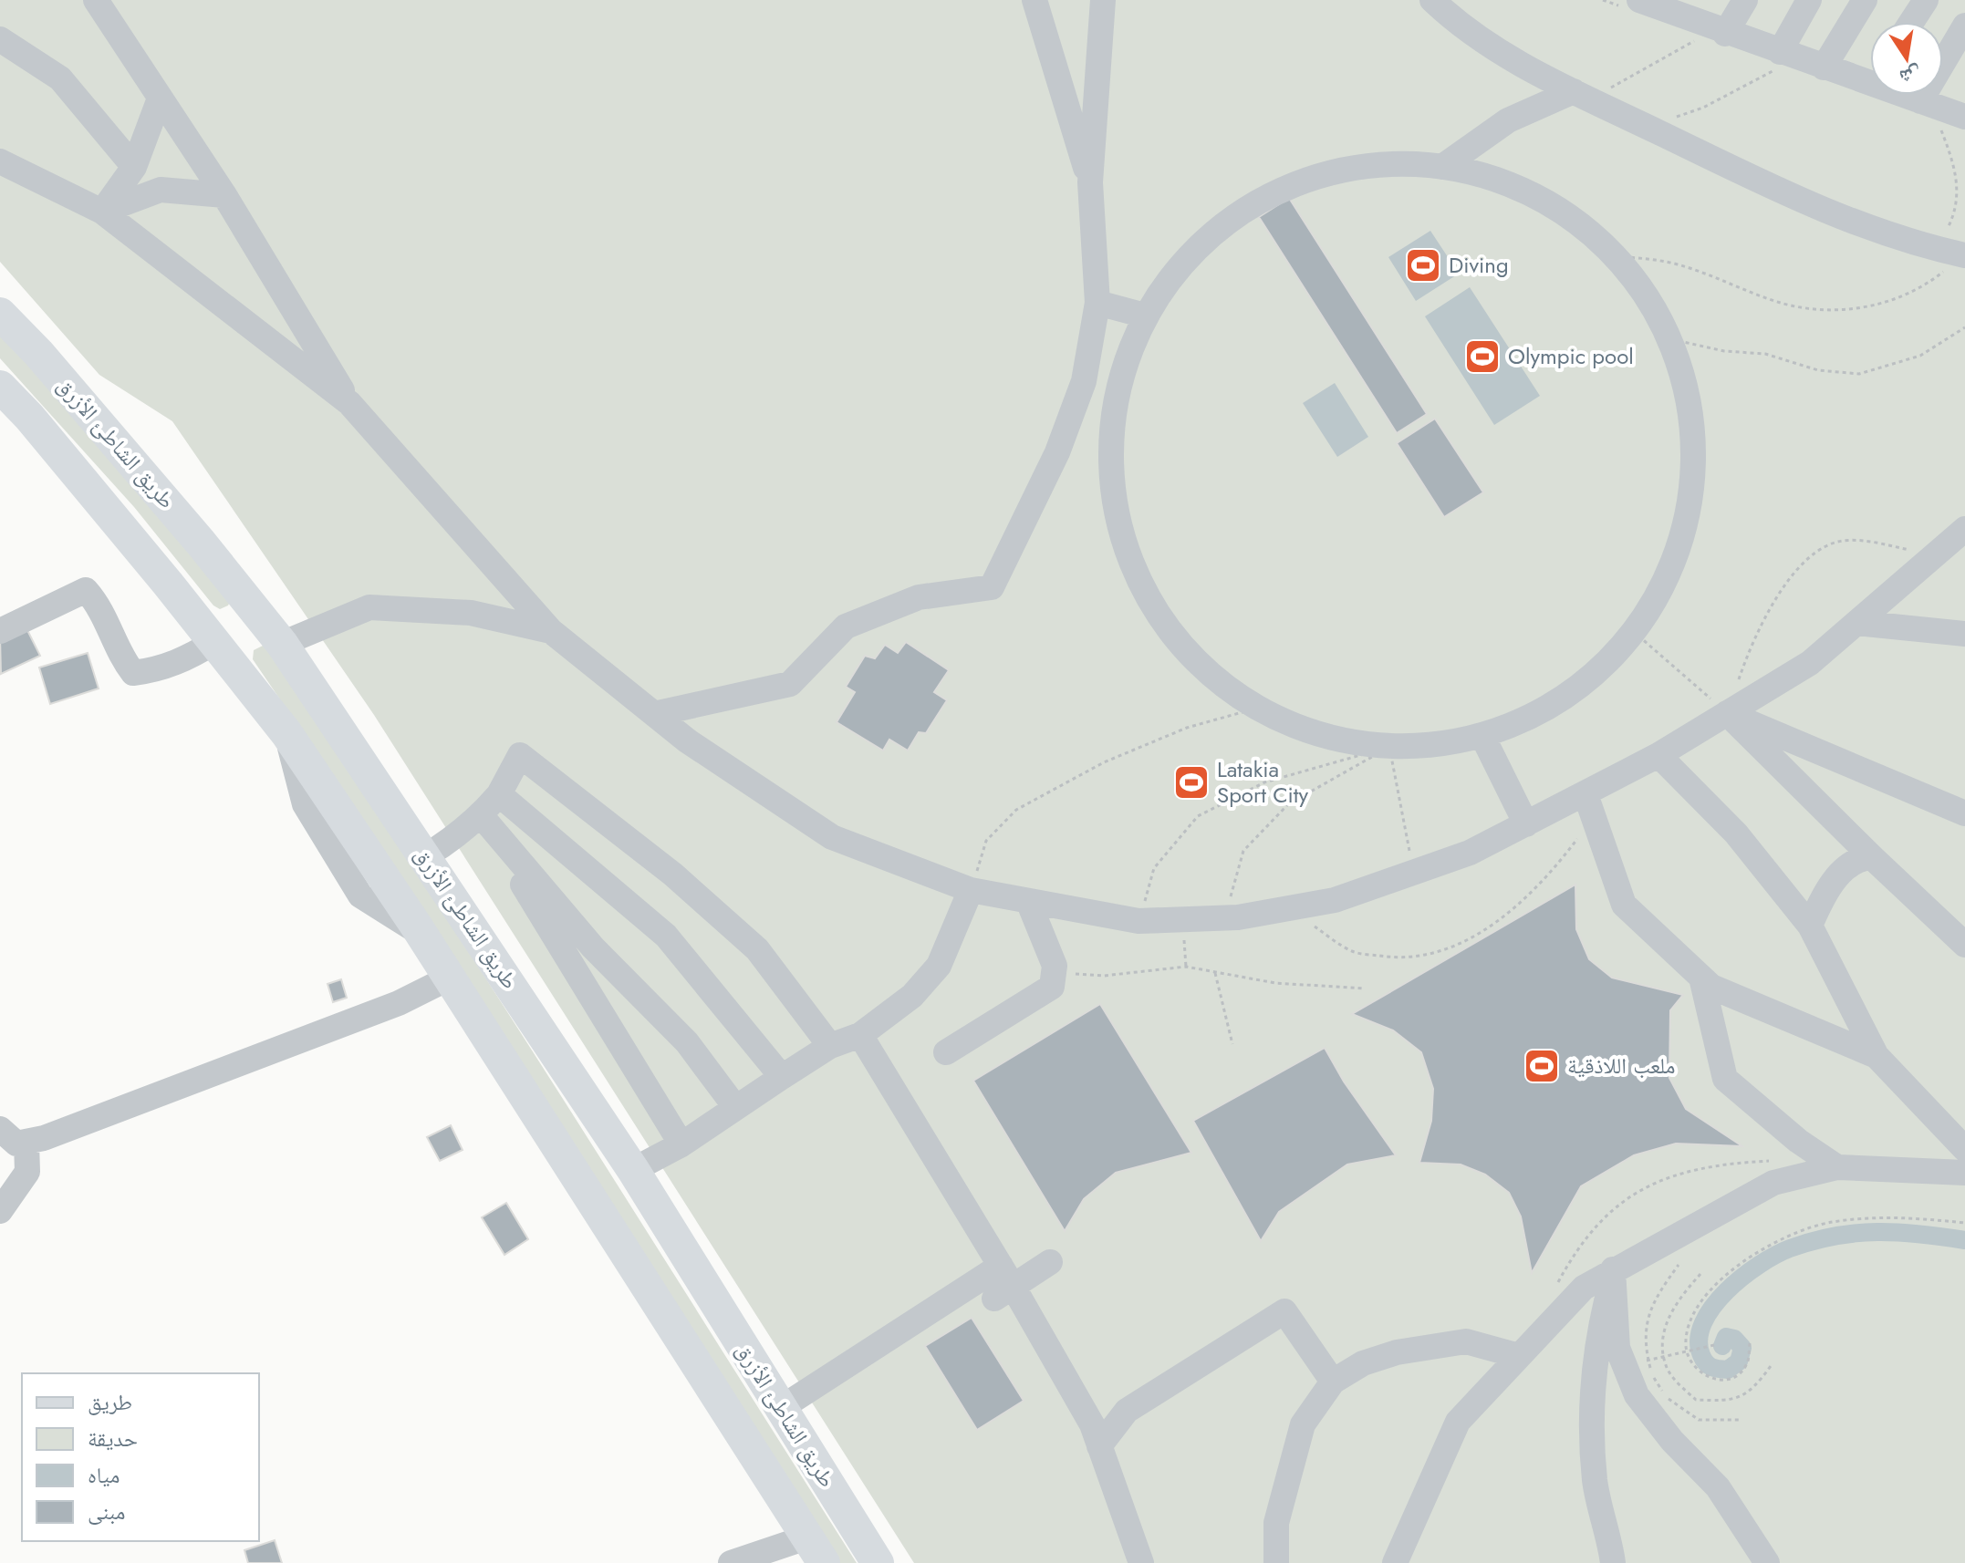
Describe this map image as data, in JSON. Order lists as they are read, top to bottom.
{
  "streets": {
    "main road": ["طريق الشاطئ الأزرق"]
  },
  "places": {
    "sports": [
      "Diving",
      "Olympic pool",
      "Latakia Sport City",
      "ملعب اللاذقية"
    ]
  },
  "legend": [
    "طريق",
    "حديقة",
    "مياه",
    "مبنى"
  ],
  "north": "bottom"
}
